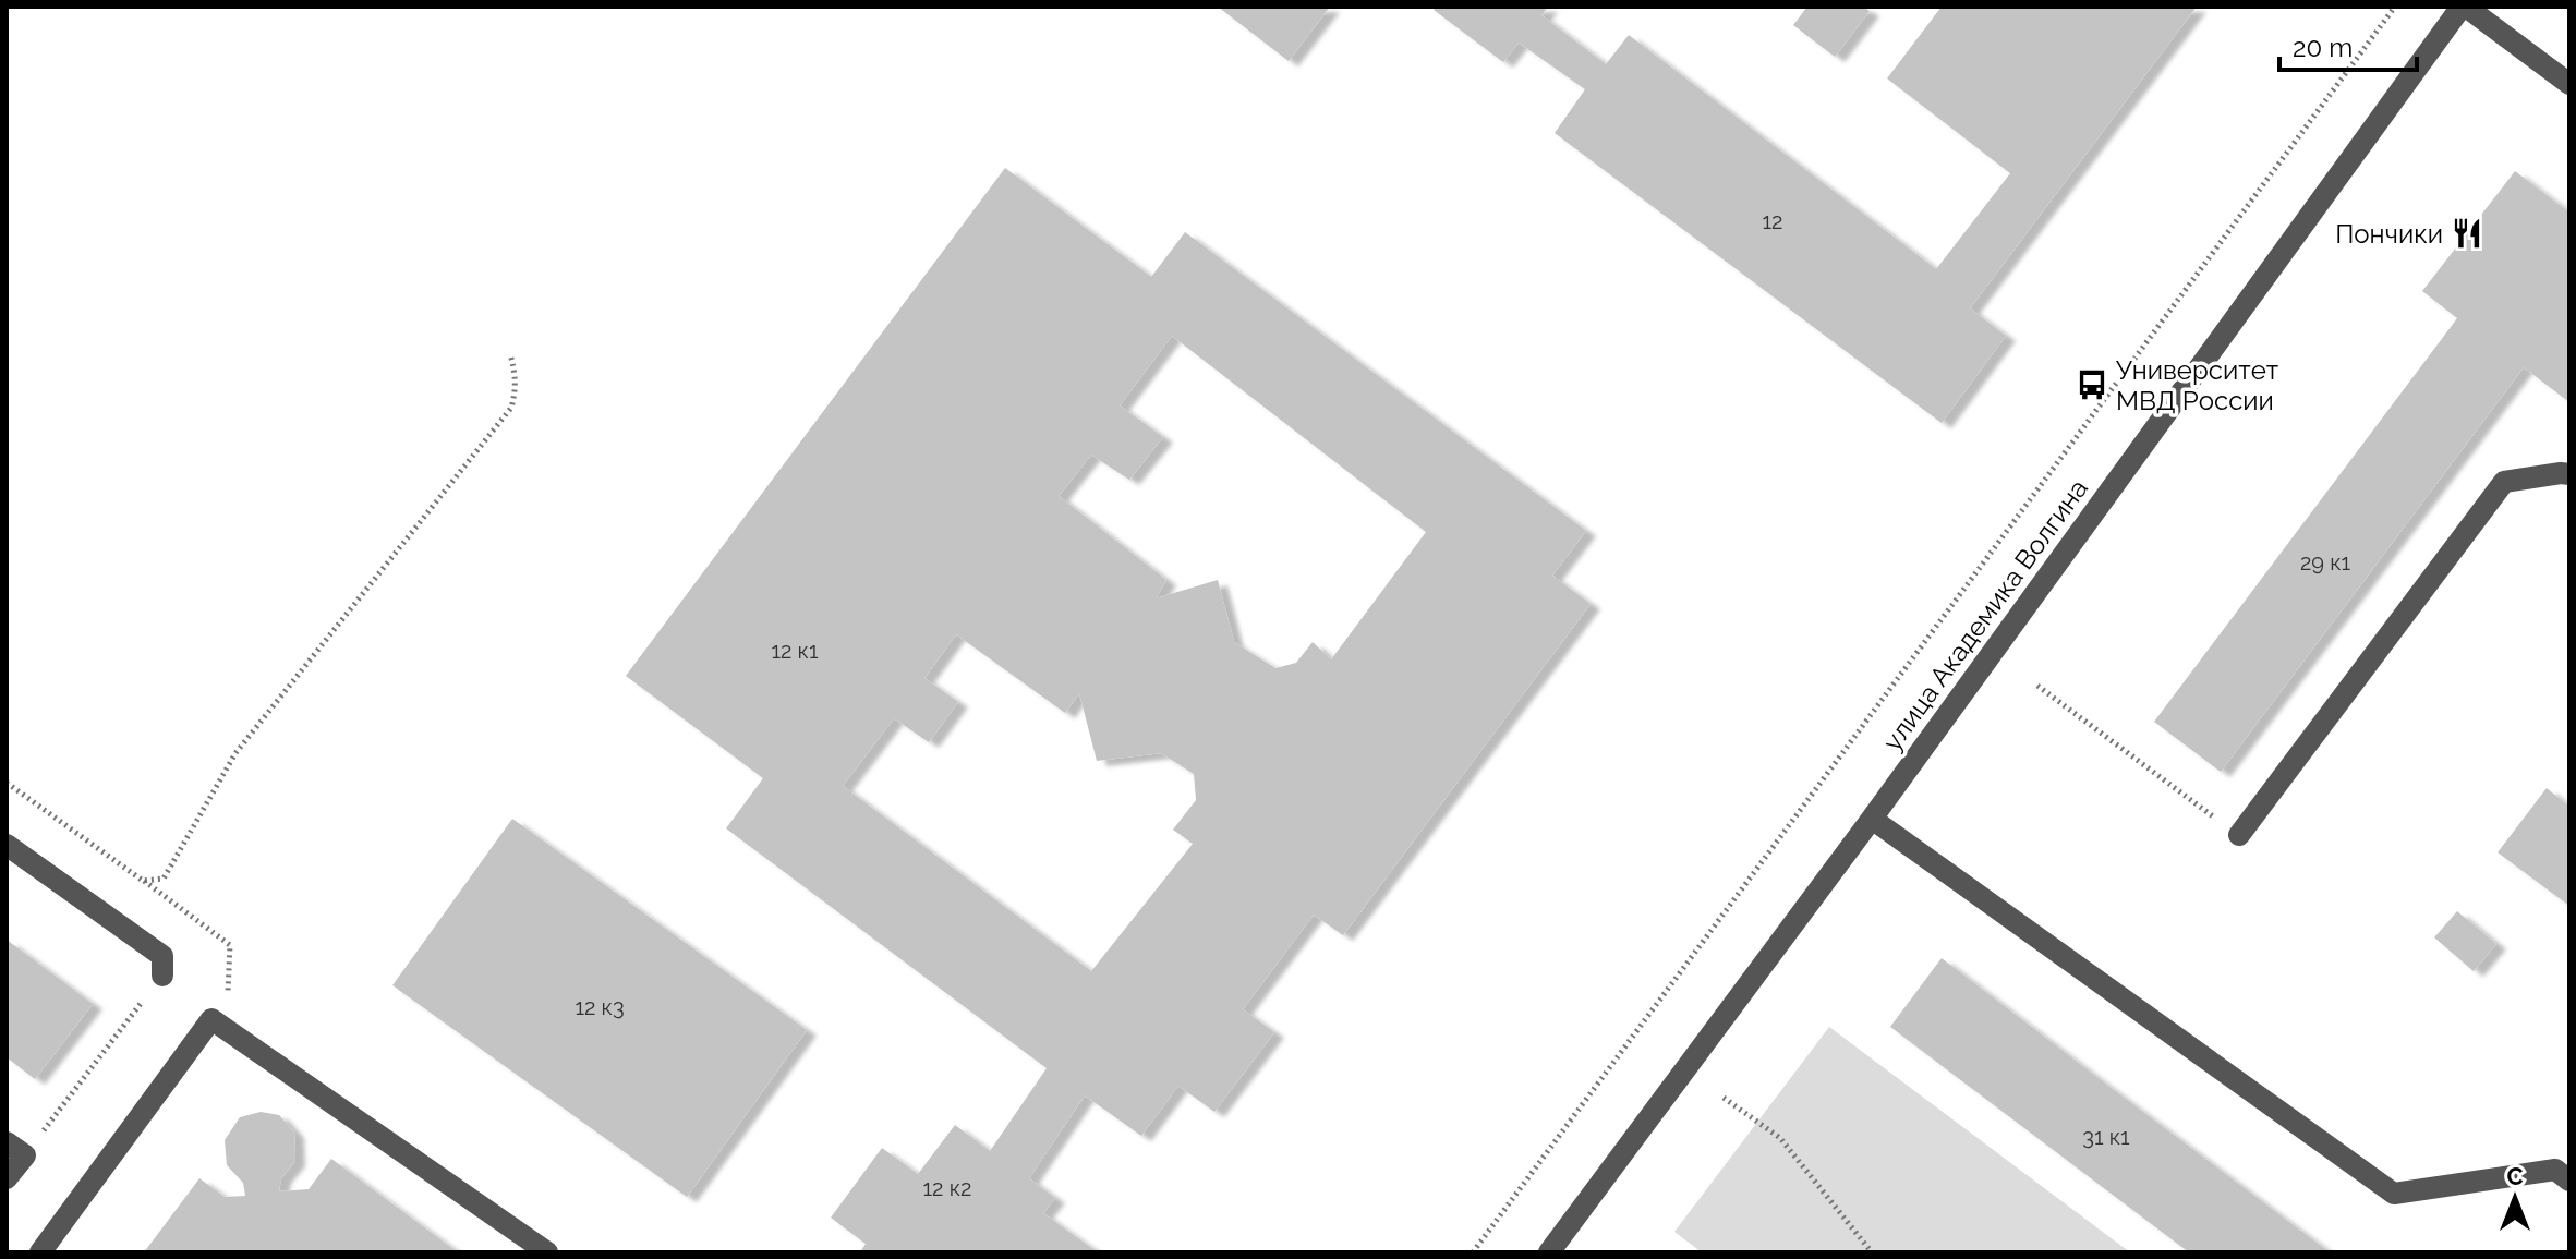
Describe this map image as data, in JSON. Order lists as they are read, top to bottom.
{
  "streets": {
    "street": ["улица Академика Волгина"]
  },
  "places": {
    "restaurant": ["Пончики"],
    "bus stop": ["Университет МВД России"]
  },
  "house_numbers": [
    "12",
    "29 к1",
    "12 к1",
    "12 к3",
    "31 к1",
    "12 к2"
  ],
  "scale_bar": "20 m",
  "north": "top"
}
